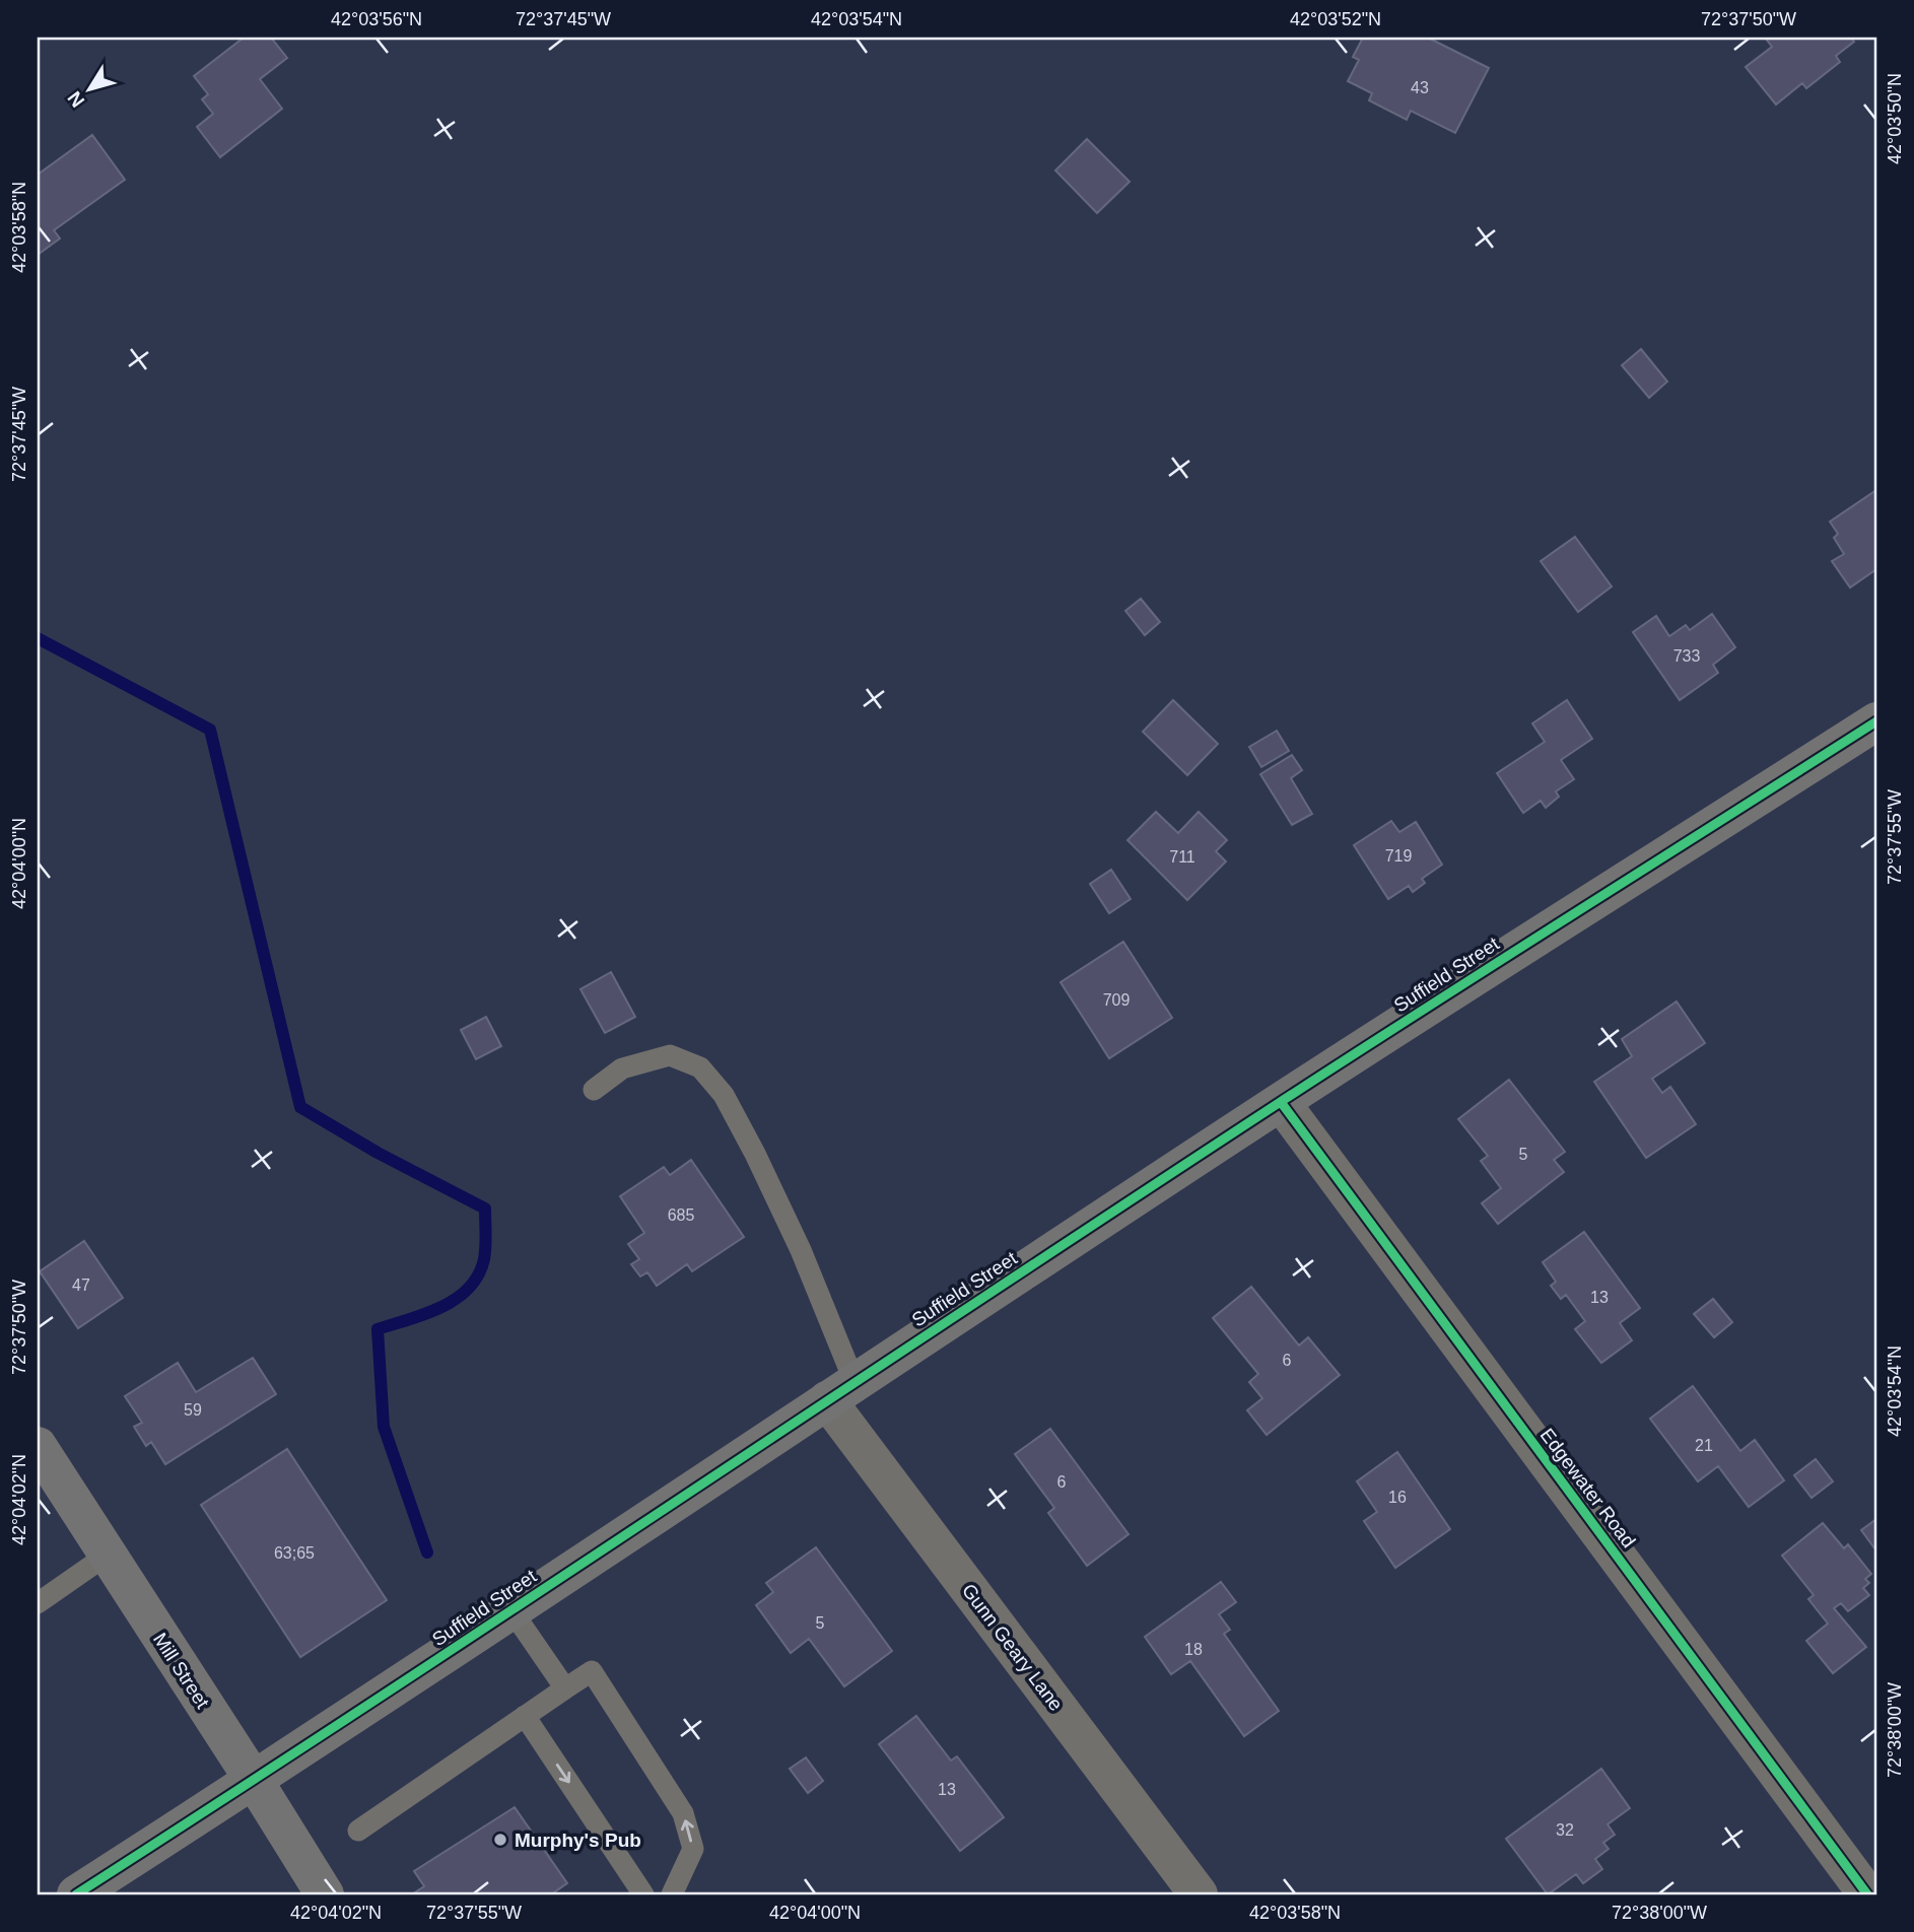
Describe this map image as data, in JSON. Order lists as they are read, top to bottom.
{
  "streets": {
    "main road": ["Suffield Street", "Mill Street"],
    "street": ["Edgewater Road", "Gunn Geary Lane"]
  },
  "crossings": [
    ["Suffield Street", "Edgewater Road"],
    ["Suffield Street", "Gunn Geary Lane"],
    ["Suffield Street", "Mill Street"]
  ],
  "places": ["Murphy's Pub"],
  "house_numbers": [
    "43",
    "733",
    "719",
    "711",
    "709",
    "5",
    "685",
    "47",
    "13",
    "6",
    "59",
    "21",
    "6",
    "16",
    "63;65",
    "5",
    "18",
    "13",
    "32"
  ],
  "north": "bottom left",
  "coordinates": [
    "42°03'56\"N",
    "72°37'45\"W",
    "42°03'54\"N",
    "42°03'52\"N",
    "72°37'50\"W",
    "42°03'50\"N",
    "42°03'58\"N",
    "72°37'55\"W",
    "42°04'00\"N",
    "42°04'02\"N",
    "72°38'00\"W"
  ]
}
